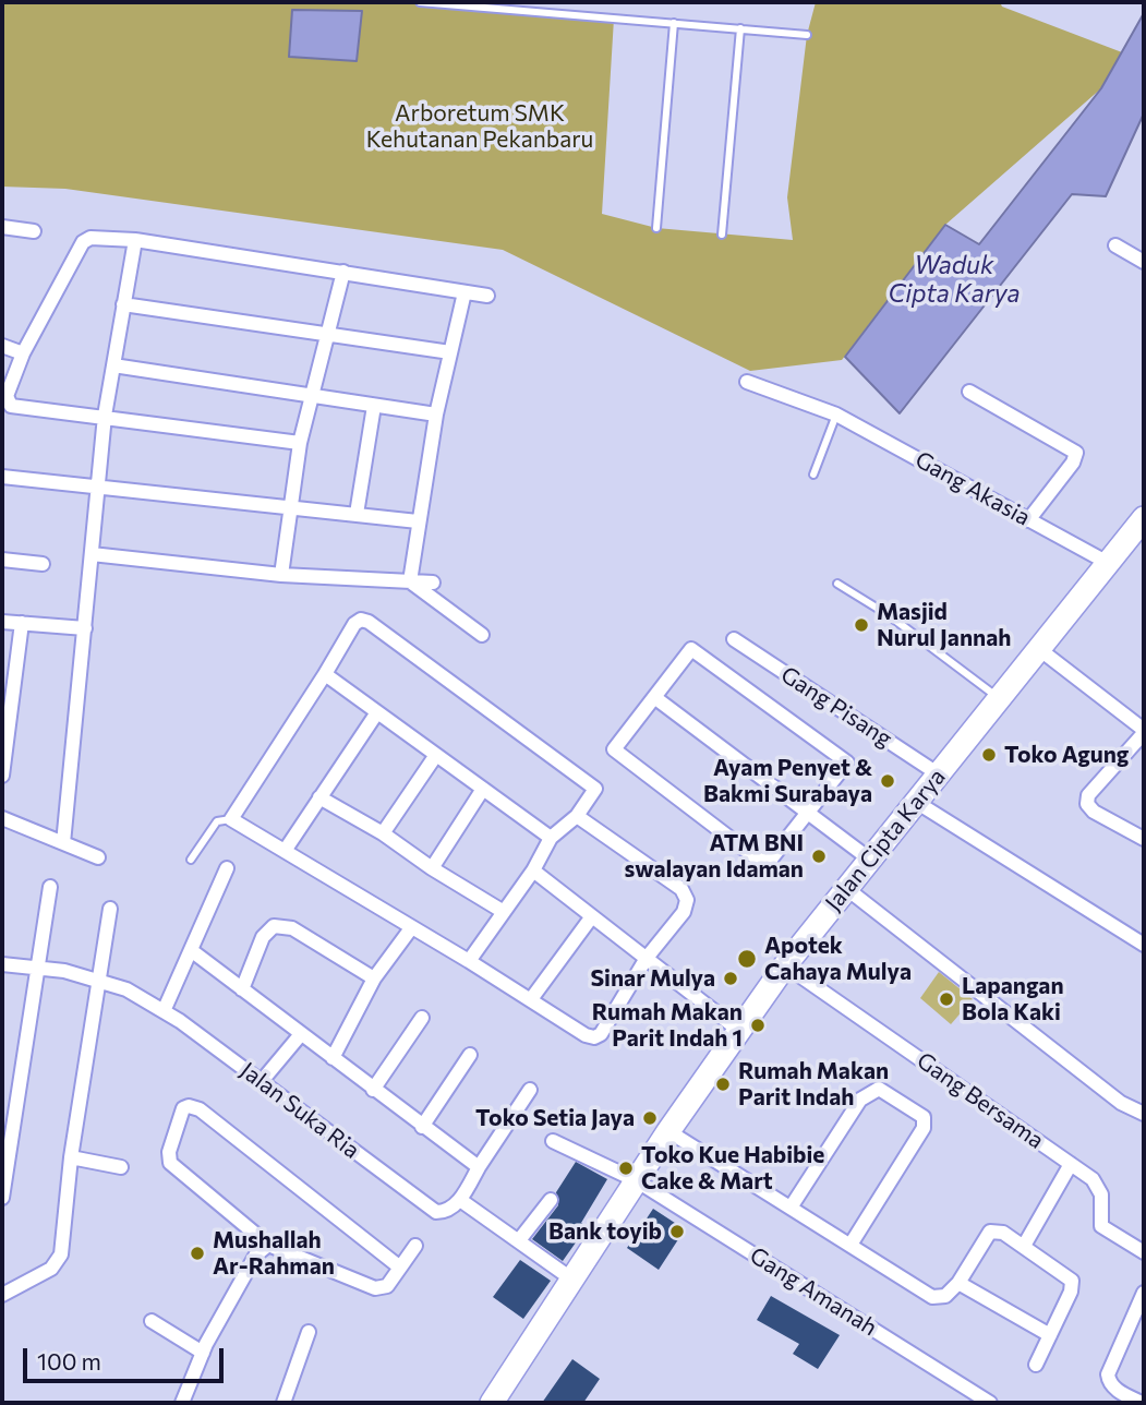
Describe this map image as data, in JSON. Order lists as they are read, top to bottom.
{
  "streets": {
    "main road": ["Jalan Cipta Karya"],
    "street": [
      "Gang Akasia",
      "Gang Pisang",
      "Gang Bersama",
      "Jalan Suka Ria",
      "Gang Amanah"
    ]
  },
  "crossings": [
    ["Gang Akasia", "Jalan Cipta Karya"],
    ["Gang Pisang", "Jalan Cipta Karya"],
    ["Jalan Cipta Karya", "Gang Bersama"],
    ["Jalan Cipta Karya", "Gang Amanah"]
  ],
  "water": ["Waduk Cipta Karya"],
  "parks": ["Arboretum SMK Kehutanan Pekanbaru"],
  "places": [
    "Masjid Nurul Jannah",
    "Toko Agung",
    "Ayam Penyet & Bakmi Surabaya",
    "ATM BNI swalayan Idaman",
    "Apotek Cahaya Mulya",
    "Sinar Mulya",
    "Lapangan Bola Kaki",
    "Rumah Makan Parit Indah 1",
    "Rumah Makan Parit Indah",
    "Toko Setia Jaya",
    "Toko Kue Habibie Cake & Mart",
    "Bank toyib",
    "Mushallah Ar-Rahman"
  ],
  "scale_bar": "100 m"
}
